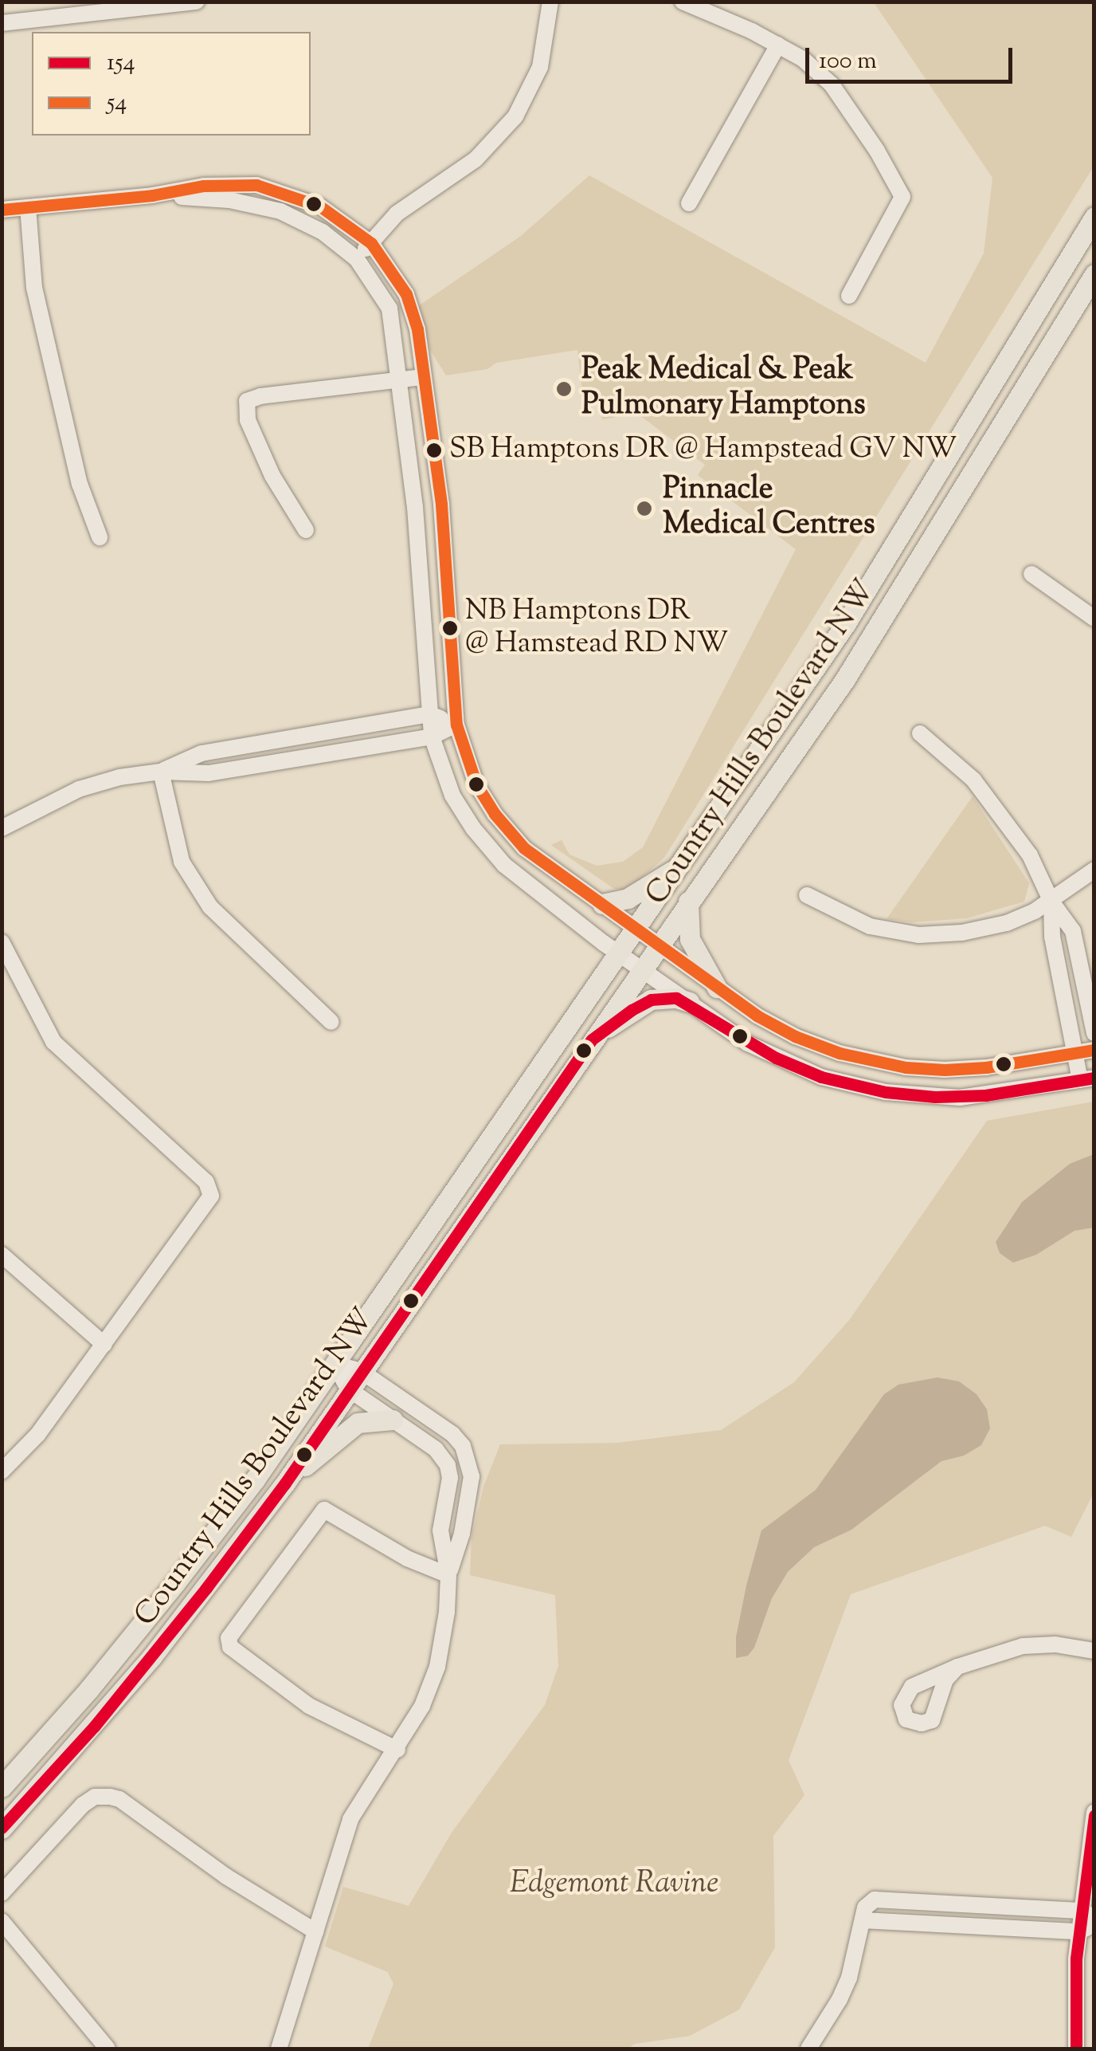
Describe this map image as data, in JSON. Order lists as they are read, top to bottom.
{
  "streets": {
    "main road": ["Country Hills Boulevard NW"]
  },
  "parks": ["Edgemont Ravine"],
  "places": [
    "Peak Medical & Peak Pulmonary Hamptons",
    "SB Hamptons DR @ Hampstead GV NW",
    "Pinnacle Medical Centres",
    "NB Hamptons DR @ Hamstead RD NW"
  ],
  "lines": ["transit line 54", "transit line 154"],
  "legend": ["154", "54"],
  "scale_bar": "100 m"
}
